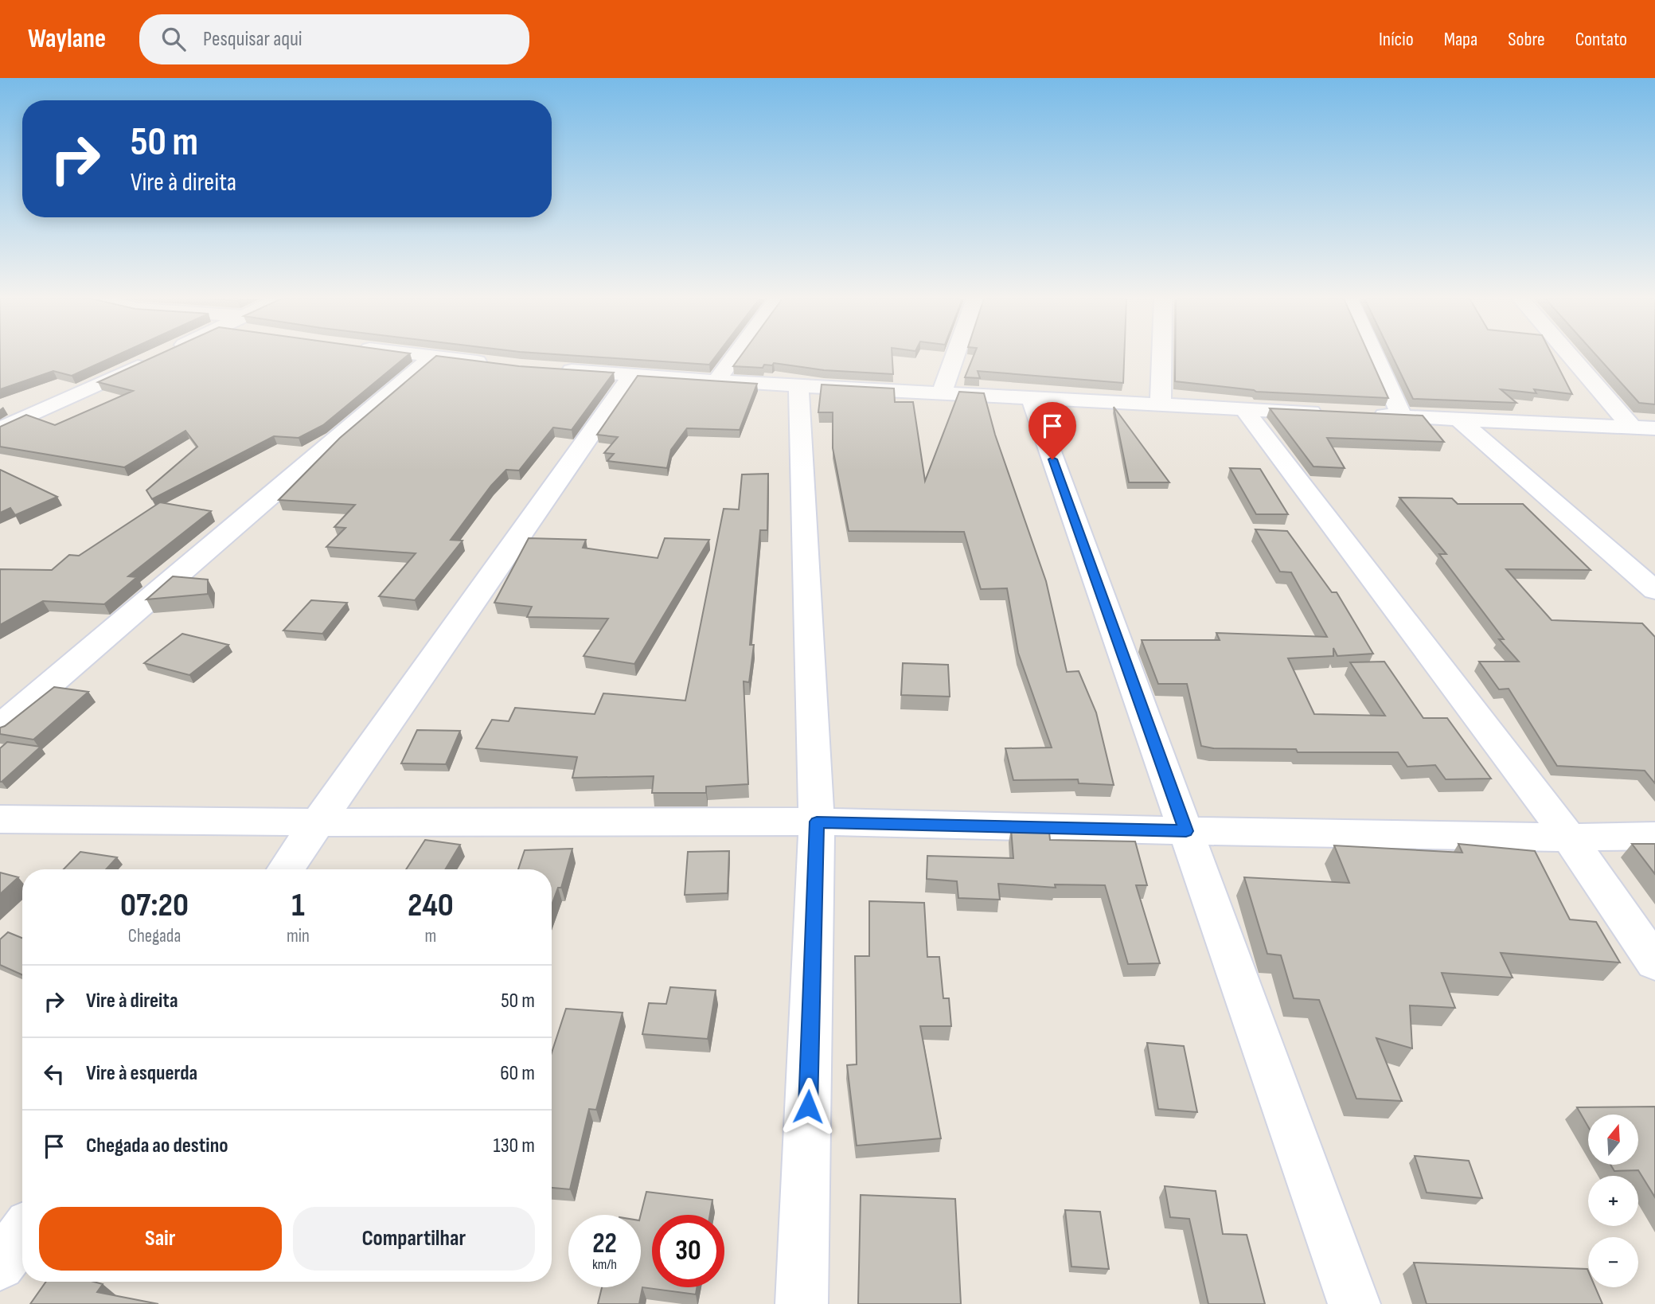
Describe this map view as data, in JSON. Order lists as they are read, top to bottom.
{
  "north": "top",
  "page": {
    "header": "Waylane",
    "search": "Pesquisar aqui",
    "nav": [
      "Início",
      "Mapa",
      "Sobre",
      "Contato"
    ],
    "turn": ["50 m", "Vire à direita"],
    "eta": [
      "07:20",
      "Chegada",
      "1",
      "min",
      "240",
      "m"
    ],
    "list": [
      {
        "name": "Vire à direita",
        "value": "50 m"
      },
      {
        "name": "Vire à esquerda",
        "value": "60 m"
      },
      {
        "name": "Chegada ao destino",
        "value": "130 m"
      }
    ],
    "map_buttons": ["+", "−"],
    "buttons": ["Sair", "Compartilhar"],
    "speed": "22 km/h",
    "limit": "30"
  }
}
